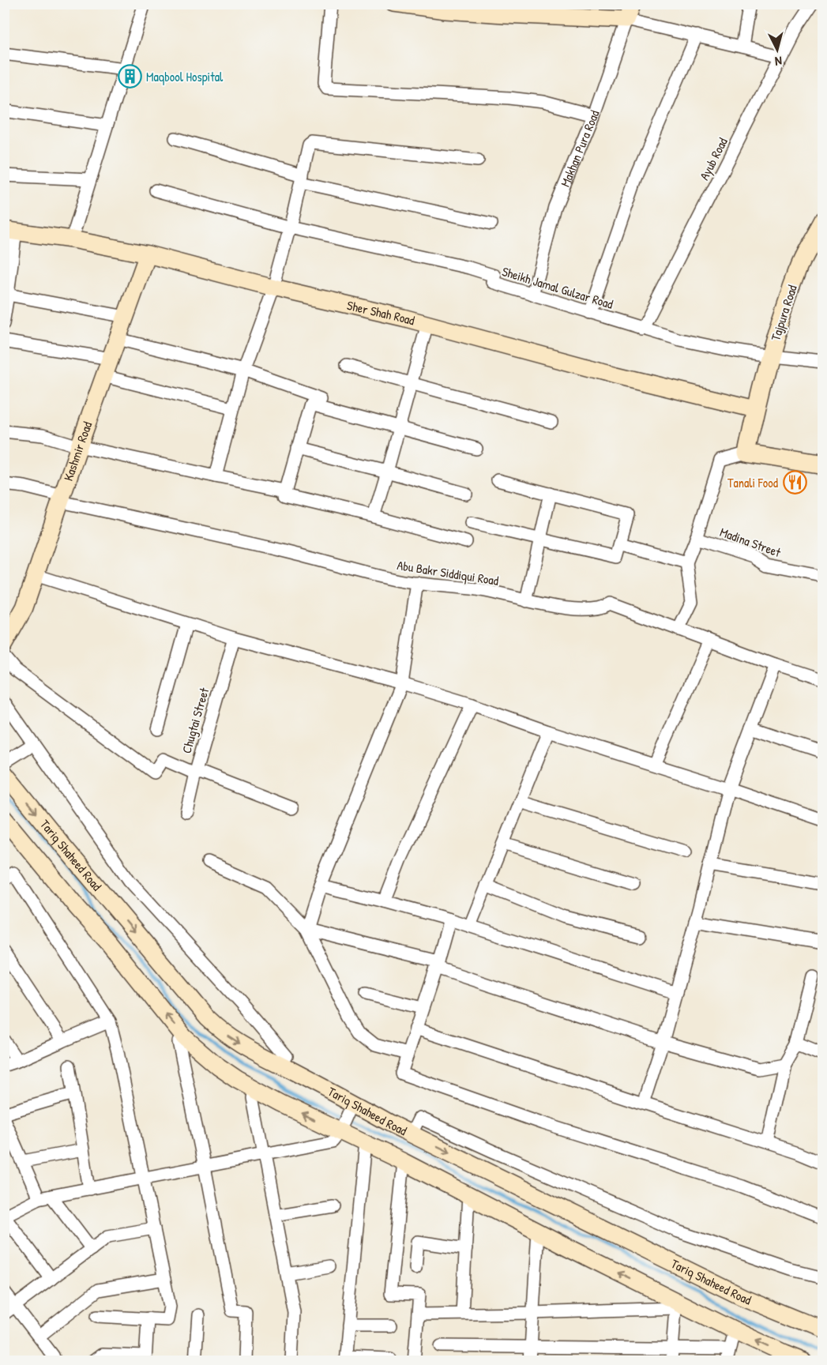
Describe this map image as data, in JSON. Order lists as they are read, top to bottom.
{
  "streets": {
    "main road": [
      "Sher Shah Road",
      "Tajpura Road",
      "Kashmir Road",
      "Tariq Shaheed Road"
    ],
    "street": [
      "Makhan Pura Road",
      "Ayub Road",
      "Sheikh Jamal Gulzar Road",
      "Madina Street",
      "Abu Bakr Siddiqui Road",
      "Chugtai Street"
    ]
  },
  "crossings": [
    ["Makhan Pura Road", "Sheikh Jamal Gulzar Road"],
    ["Ayub Road", "Sheikh Jamal Gulzar Road"],
    ["Sheikh Jamal Gulzar Road", "Tajpura Road"],
    ["Sher Shah Road", "Tajpura Road"],
    ["Sher Shah Road", "Kashmir Road"],
    ["Kashmir Road", "Abu Bakr Siddiqui Road"]
  ],
  "places": {
    "building": ["Maqbool Hospital"],
    "restaurant": ["Tanali Food"]
  },
  "north": "bottom"
}
